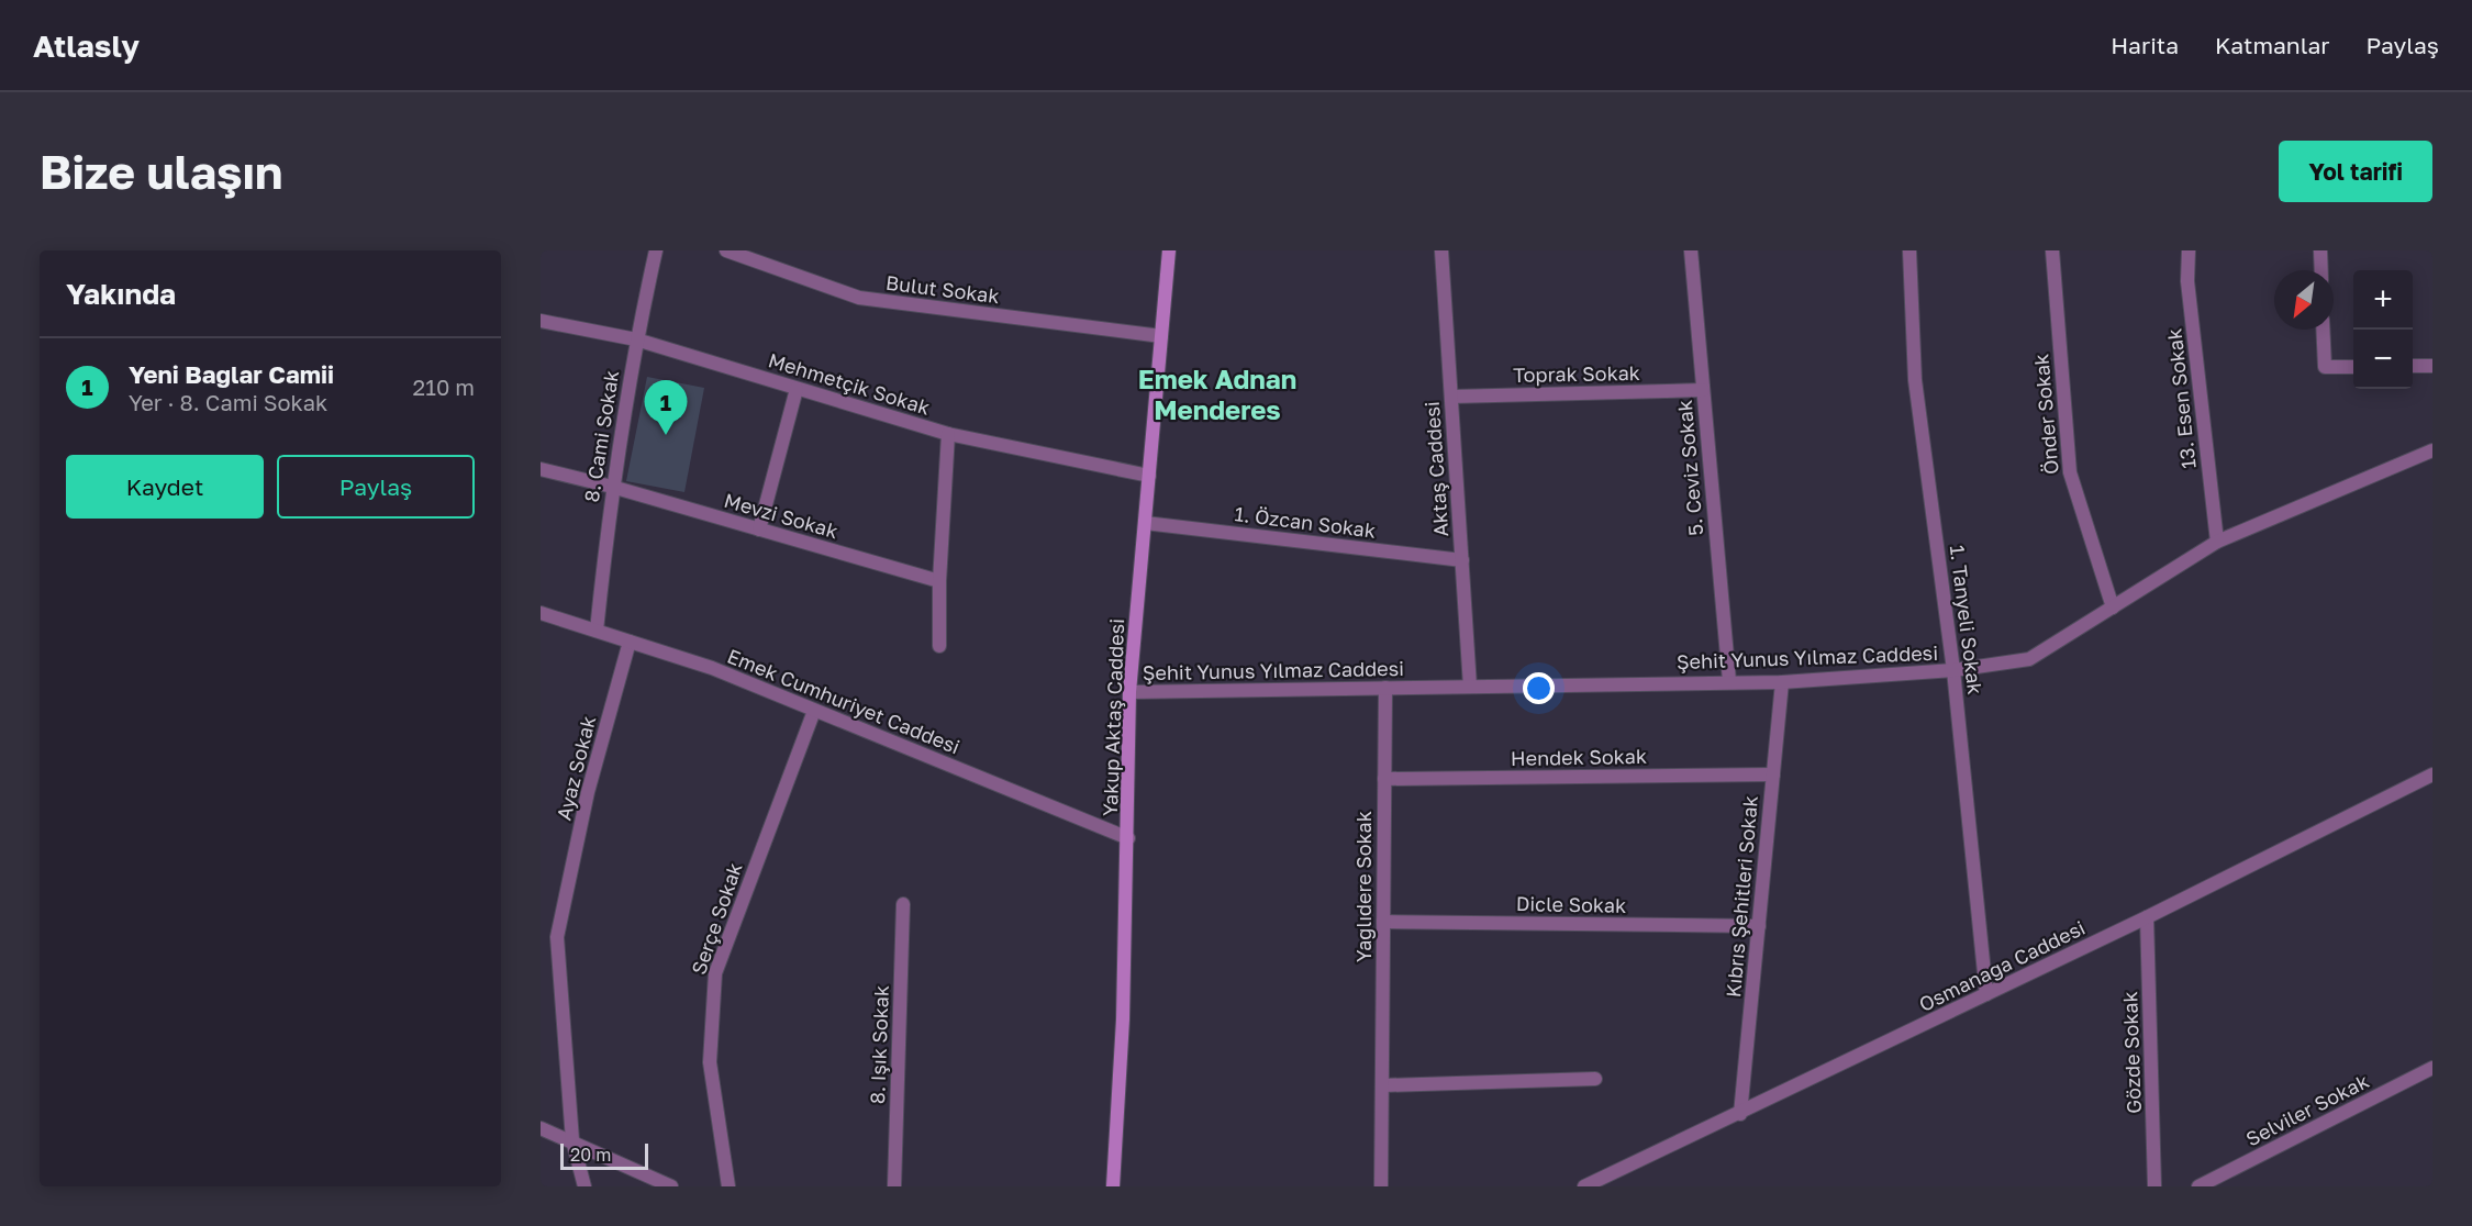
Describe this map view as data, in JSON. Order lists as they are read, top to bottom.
{
  "streets": {
    "main road": ["Yakup Aktaş Caddesi"],
    "street": [
      "Bulut Sokak",
      "Toprak Sokak",
      "Mehmetçik Sokak",
      "13. Esen Sokak",
      "Önder Sokak",
      "8. Cami Sokak",
      "5. Ceviz Sokak",
      "Aktaş Caddesi",
      "Mevzi Sokak",
      "1. Özcan Sokak",
      "1. Tanyeli Sokak",
      "Şehit Yunus Yılmaz Caddesi",
      "Emek Cumhuriyet Caddesi",
      "Hendek Sokak",
      "Ayaz Sokak",
      "Yağlıdere Sokak",
      "Kıbrıs Şehitleri Sokak",
      "Dicle Sokak",
      "Serçe Sokak",
      "Osmanağa Caddesi",
      "8. Işık Sokak",
      "Gözde Sokak",
      "Selviler Sokak"
    ]
  },
  "crossings": [
    ["Bulut Sokak", "Yakup Aktaş Caddesi"],
    ["Toprak Sokak", "5. Ceviz Sokak"],
    ["Toprak Sokak", "Aktaş Caddesi"],
    ["Mehmetçik Sokak", "8. Cami Sokak"],
    ["Mehmetçik Sokak", "Yakup Aktaş Caddesi"],
    ["13. Esen Sokak", "Şehit Yunus Yılmaz Caddesi"],
    ["Önder Sokak", "Şehit Yunus Yılmaz Caddesi"],
    ["8. Cami Sokak", "Mevzi Sokak"],
    ["8. Cami Sokak", "Emek Cumhuriyet Caddesi"],
    ["5. Ceviz Sokak", "Şehit Yunus Yılmaz Caddesi"],
    ["Aktaş Caddesi", "1. Özcan Sokak"],
    ["Aktaş Caddesi", "Şehit Yunus Yılmaz Caddesi"],
    ["1. Özcan Sokak", "Yakup Aktaş Caddesi"],
    ["1. Tanyeli Sokak", "Şehit Yunus Yılmaz Caddesi"],
    ["1. Tanyeli Sokak", "Osmanağa Caddesi"],
    ["Şehit Yunus Yılmaz Caddesi", "Yakup Aktaş Caddesi"],
    ["Şehit Yunus Yılmaz Caddesi", "Yağlıdere Sokak"],
    ["Şehit Yunus Yılmaz Caddesi", "Kıbrıs Şehitleri Sokak"],
    ["Emek Cumhuriyet Caddesi", "Yakup Aktaş Caddesi"],
    ["Emek Cumhuriyet Caddesi", "Ayaz Sokak"],
    ["Emek Cumhuriyet Caddesi", "Serçe Sokak"],
    ["Hendek Sokak", "Yağlıdere Sokak"],
    ["Hendek Sokak", "Kıbrıs Şehitleri Sokak"],
    ["Yağlıdere Sokak", "Dicle Sokak"],
    ["Kıbrıs Şehitleri Sokak", "Dicle Sokak"],
    ["Kıbrıs Şehitleri Sokak", "Osmanağa Caddesi"],
    ["Osmanağa Caddesi", "Gözde Sokak"]
  ],
  "districts": ["Emek Adnan Menderes"],
  "scale_bar": "20 m",
  "north": "bottom left",
  "page": {
    "header": "Atlasly",
    "nav": ["Harita", "Katmanlar", "Paylaş"],
    "buttons": [
      "Yol tarifi",
      ["Kaydet", "Paylaş"]
    ],
    "title": "Bize ulaşın",
    "heading": "Yakında",
    "map_buttons": ["+", "−"],
    "list": [
      {
        "mark": "1",
        "name": "Yeni Bağlar Camii",
        "note": "Yer · 8. Cami Sokak",
        "value": "210 m"
      }
    ],
    "pins": "1",
    "scale": "20 m"
  }
}
